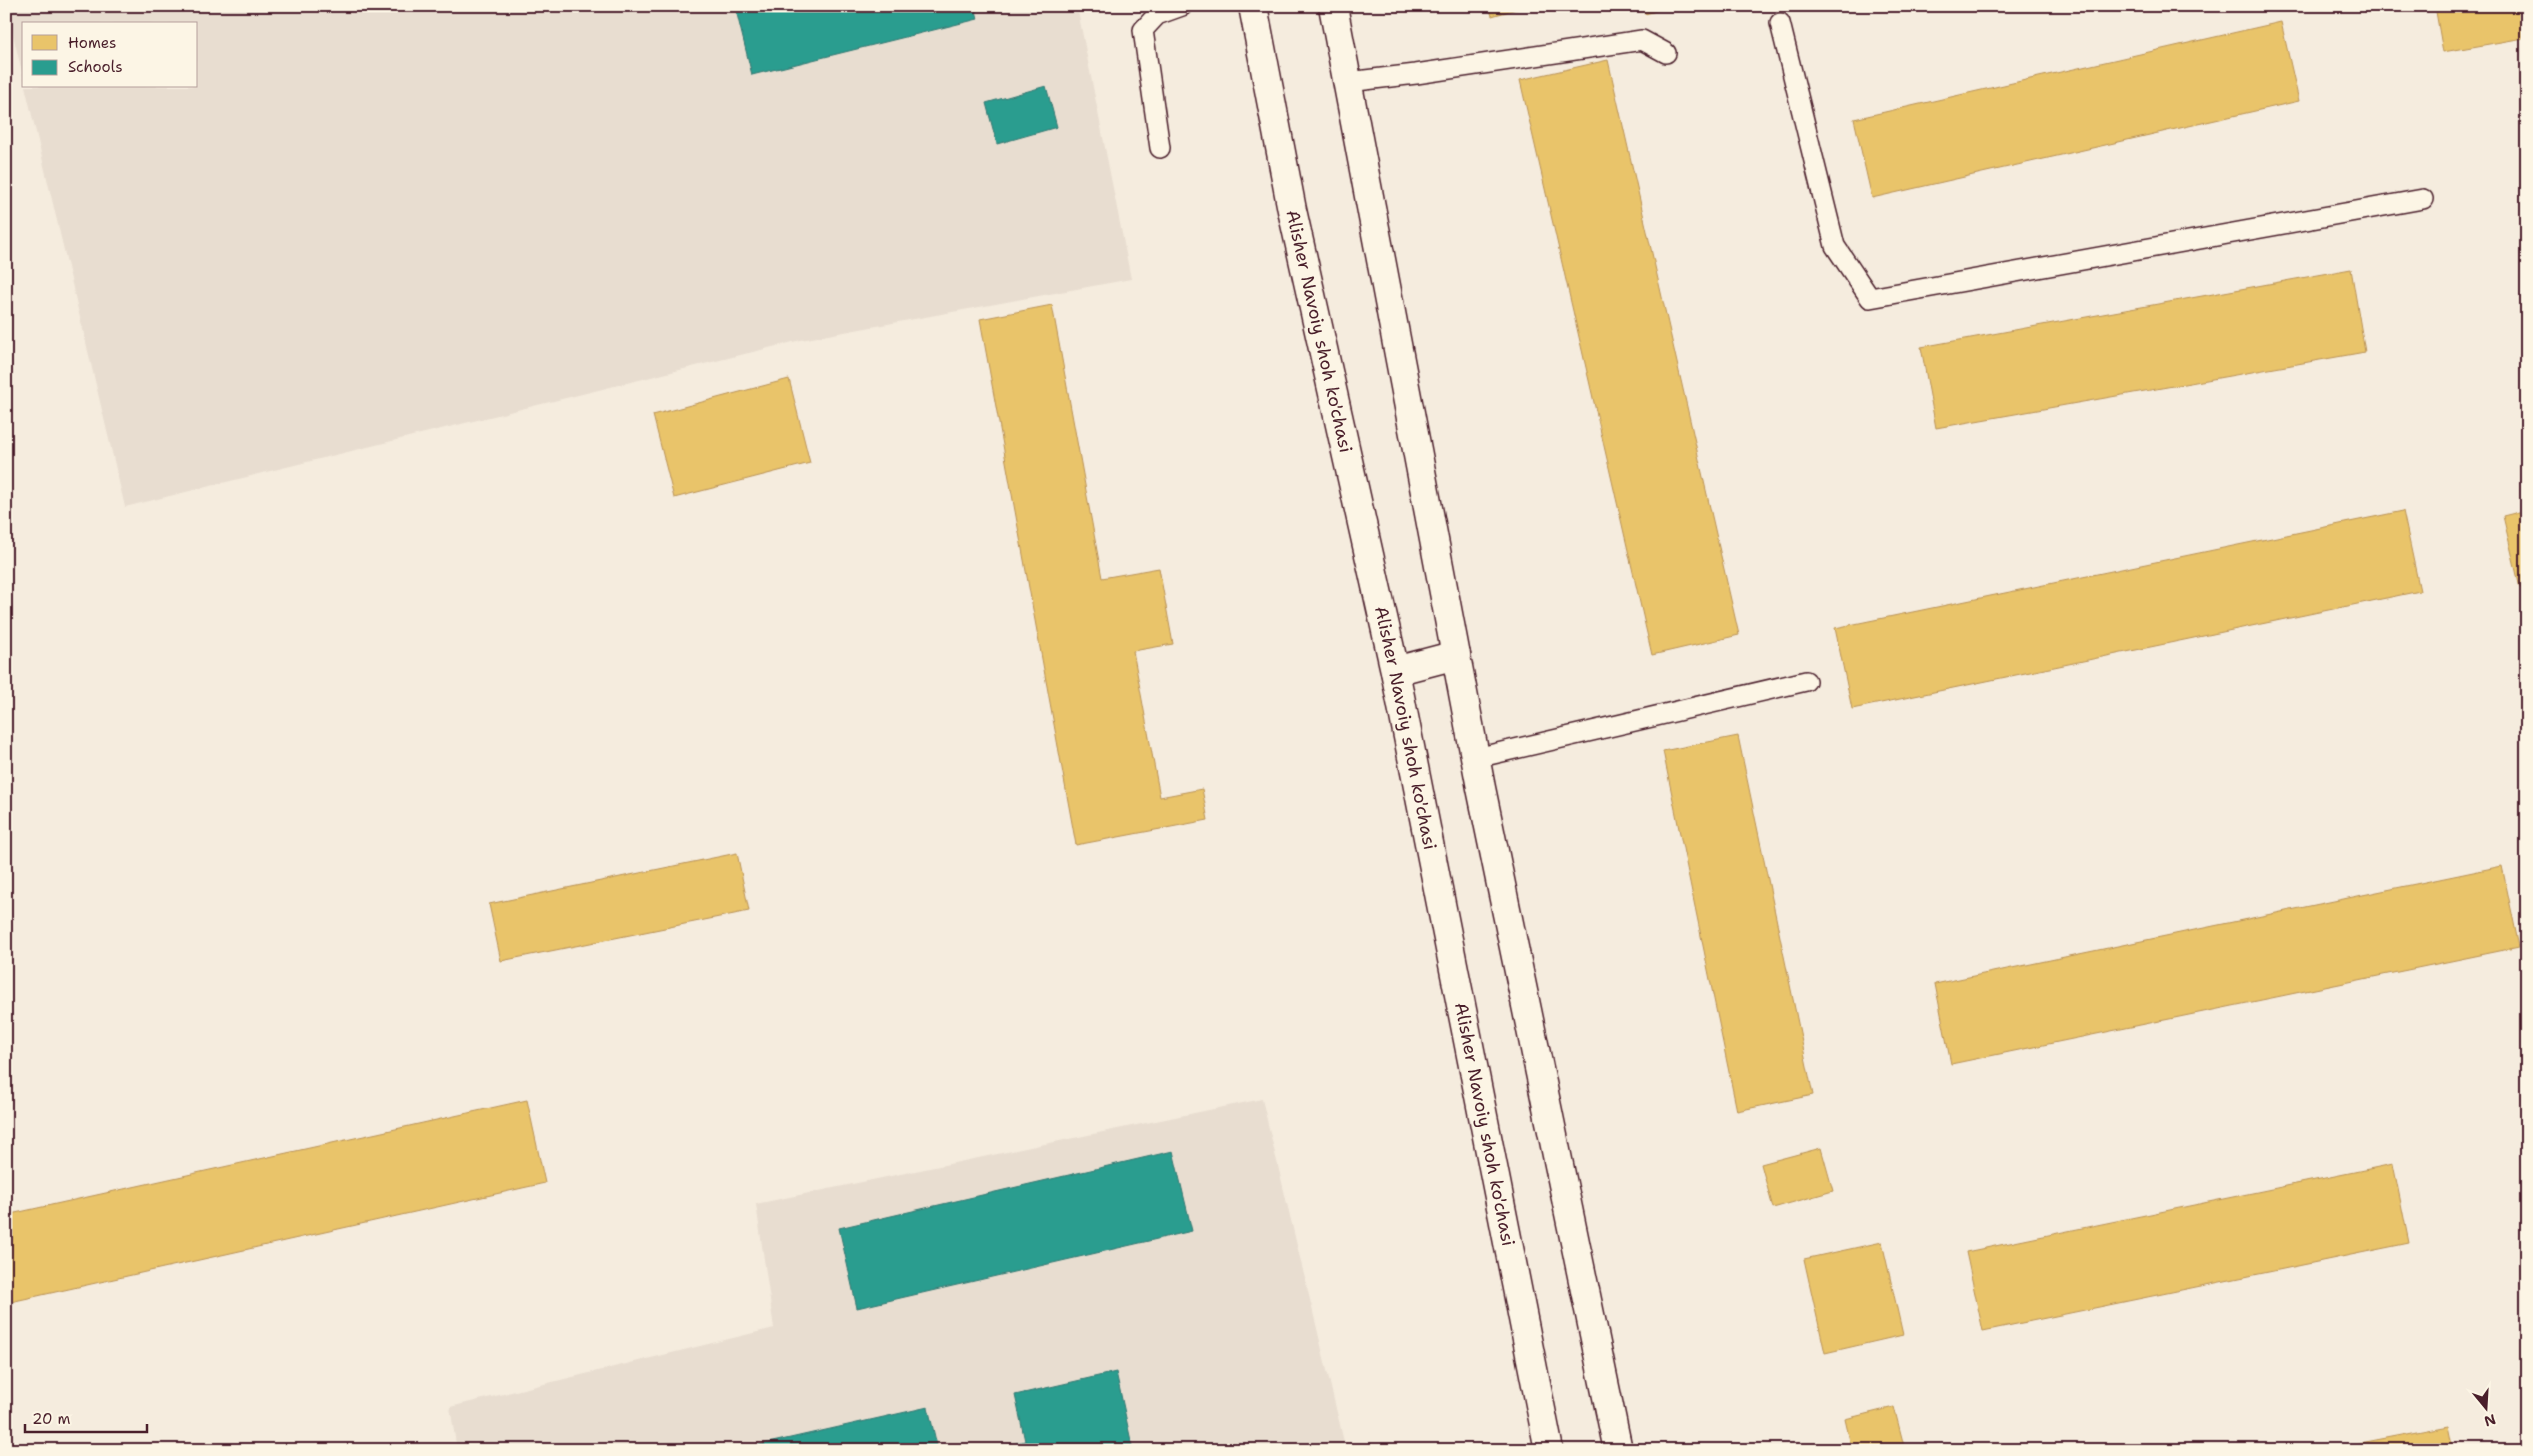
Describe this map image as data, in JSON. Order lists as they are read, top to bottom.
{
  "streets": {
    "main road": ["Alisher Navoiy shoh ko'chasi"]
  },
  "legend": ["Homes", "Schools"],
  "scale_bar": "20 m",
  "north": "bottom"
}
